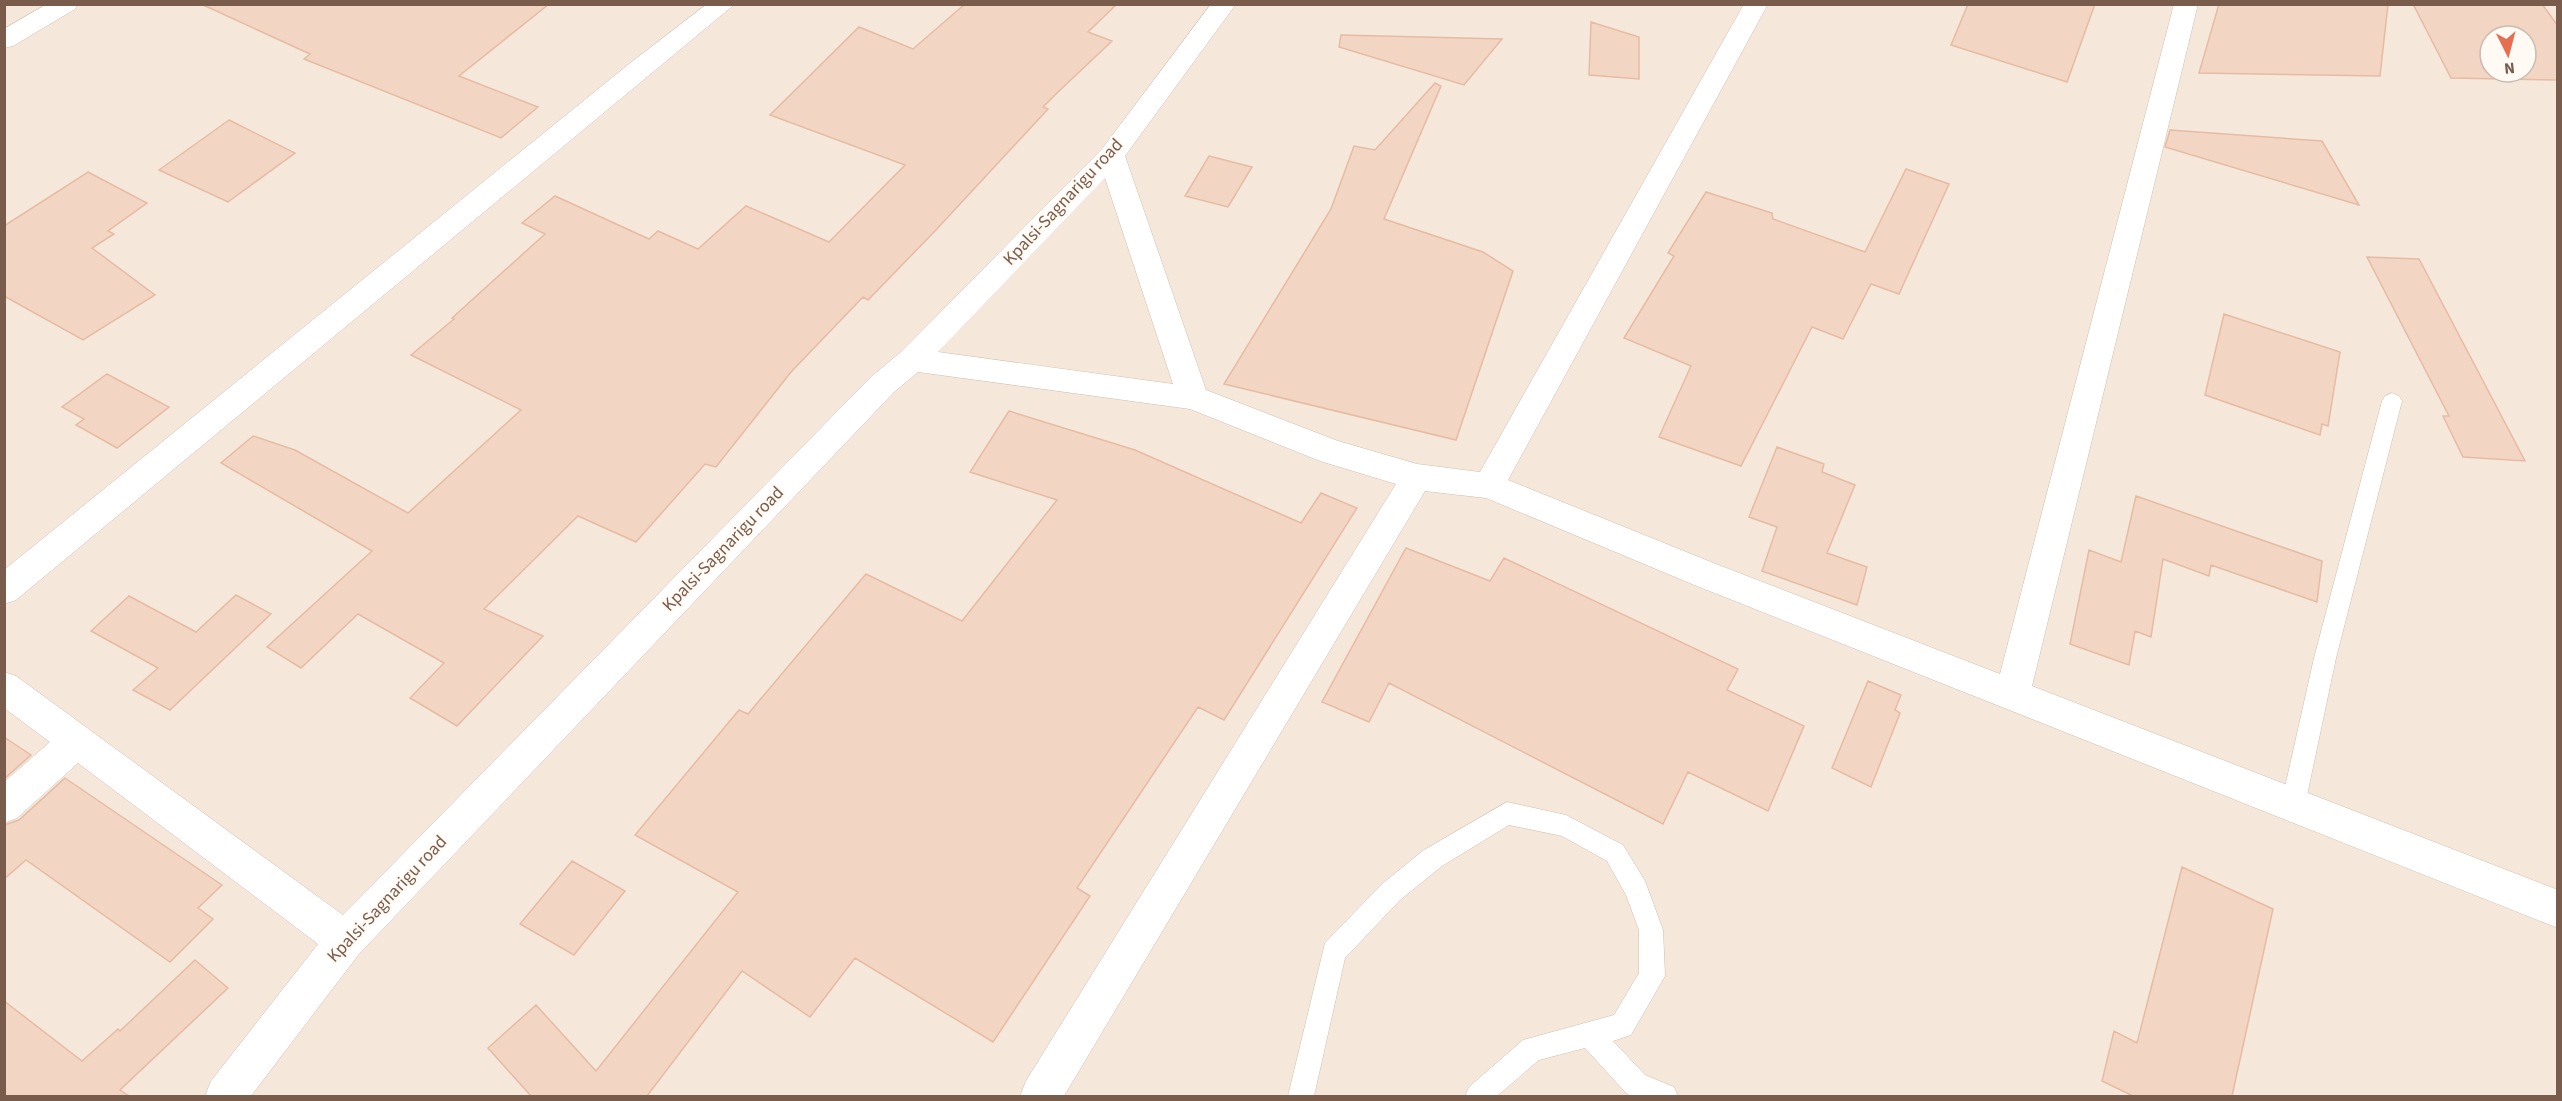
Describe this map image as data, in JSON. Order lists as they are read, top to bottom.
{
  "streets": {
    "street": ["Kpalsi-Sagnarigu road"]
  },
  "north": "bottom"
}
